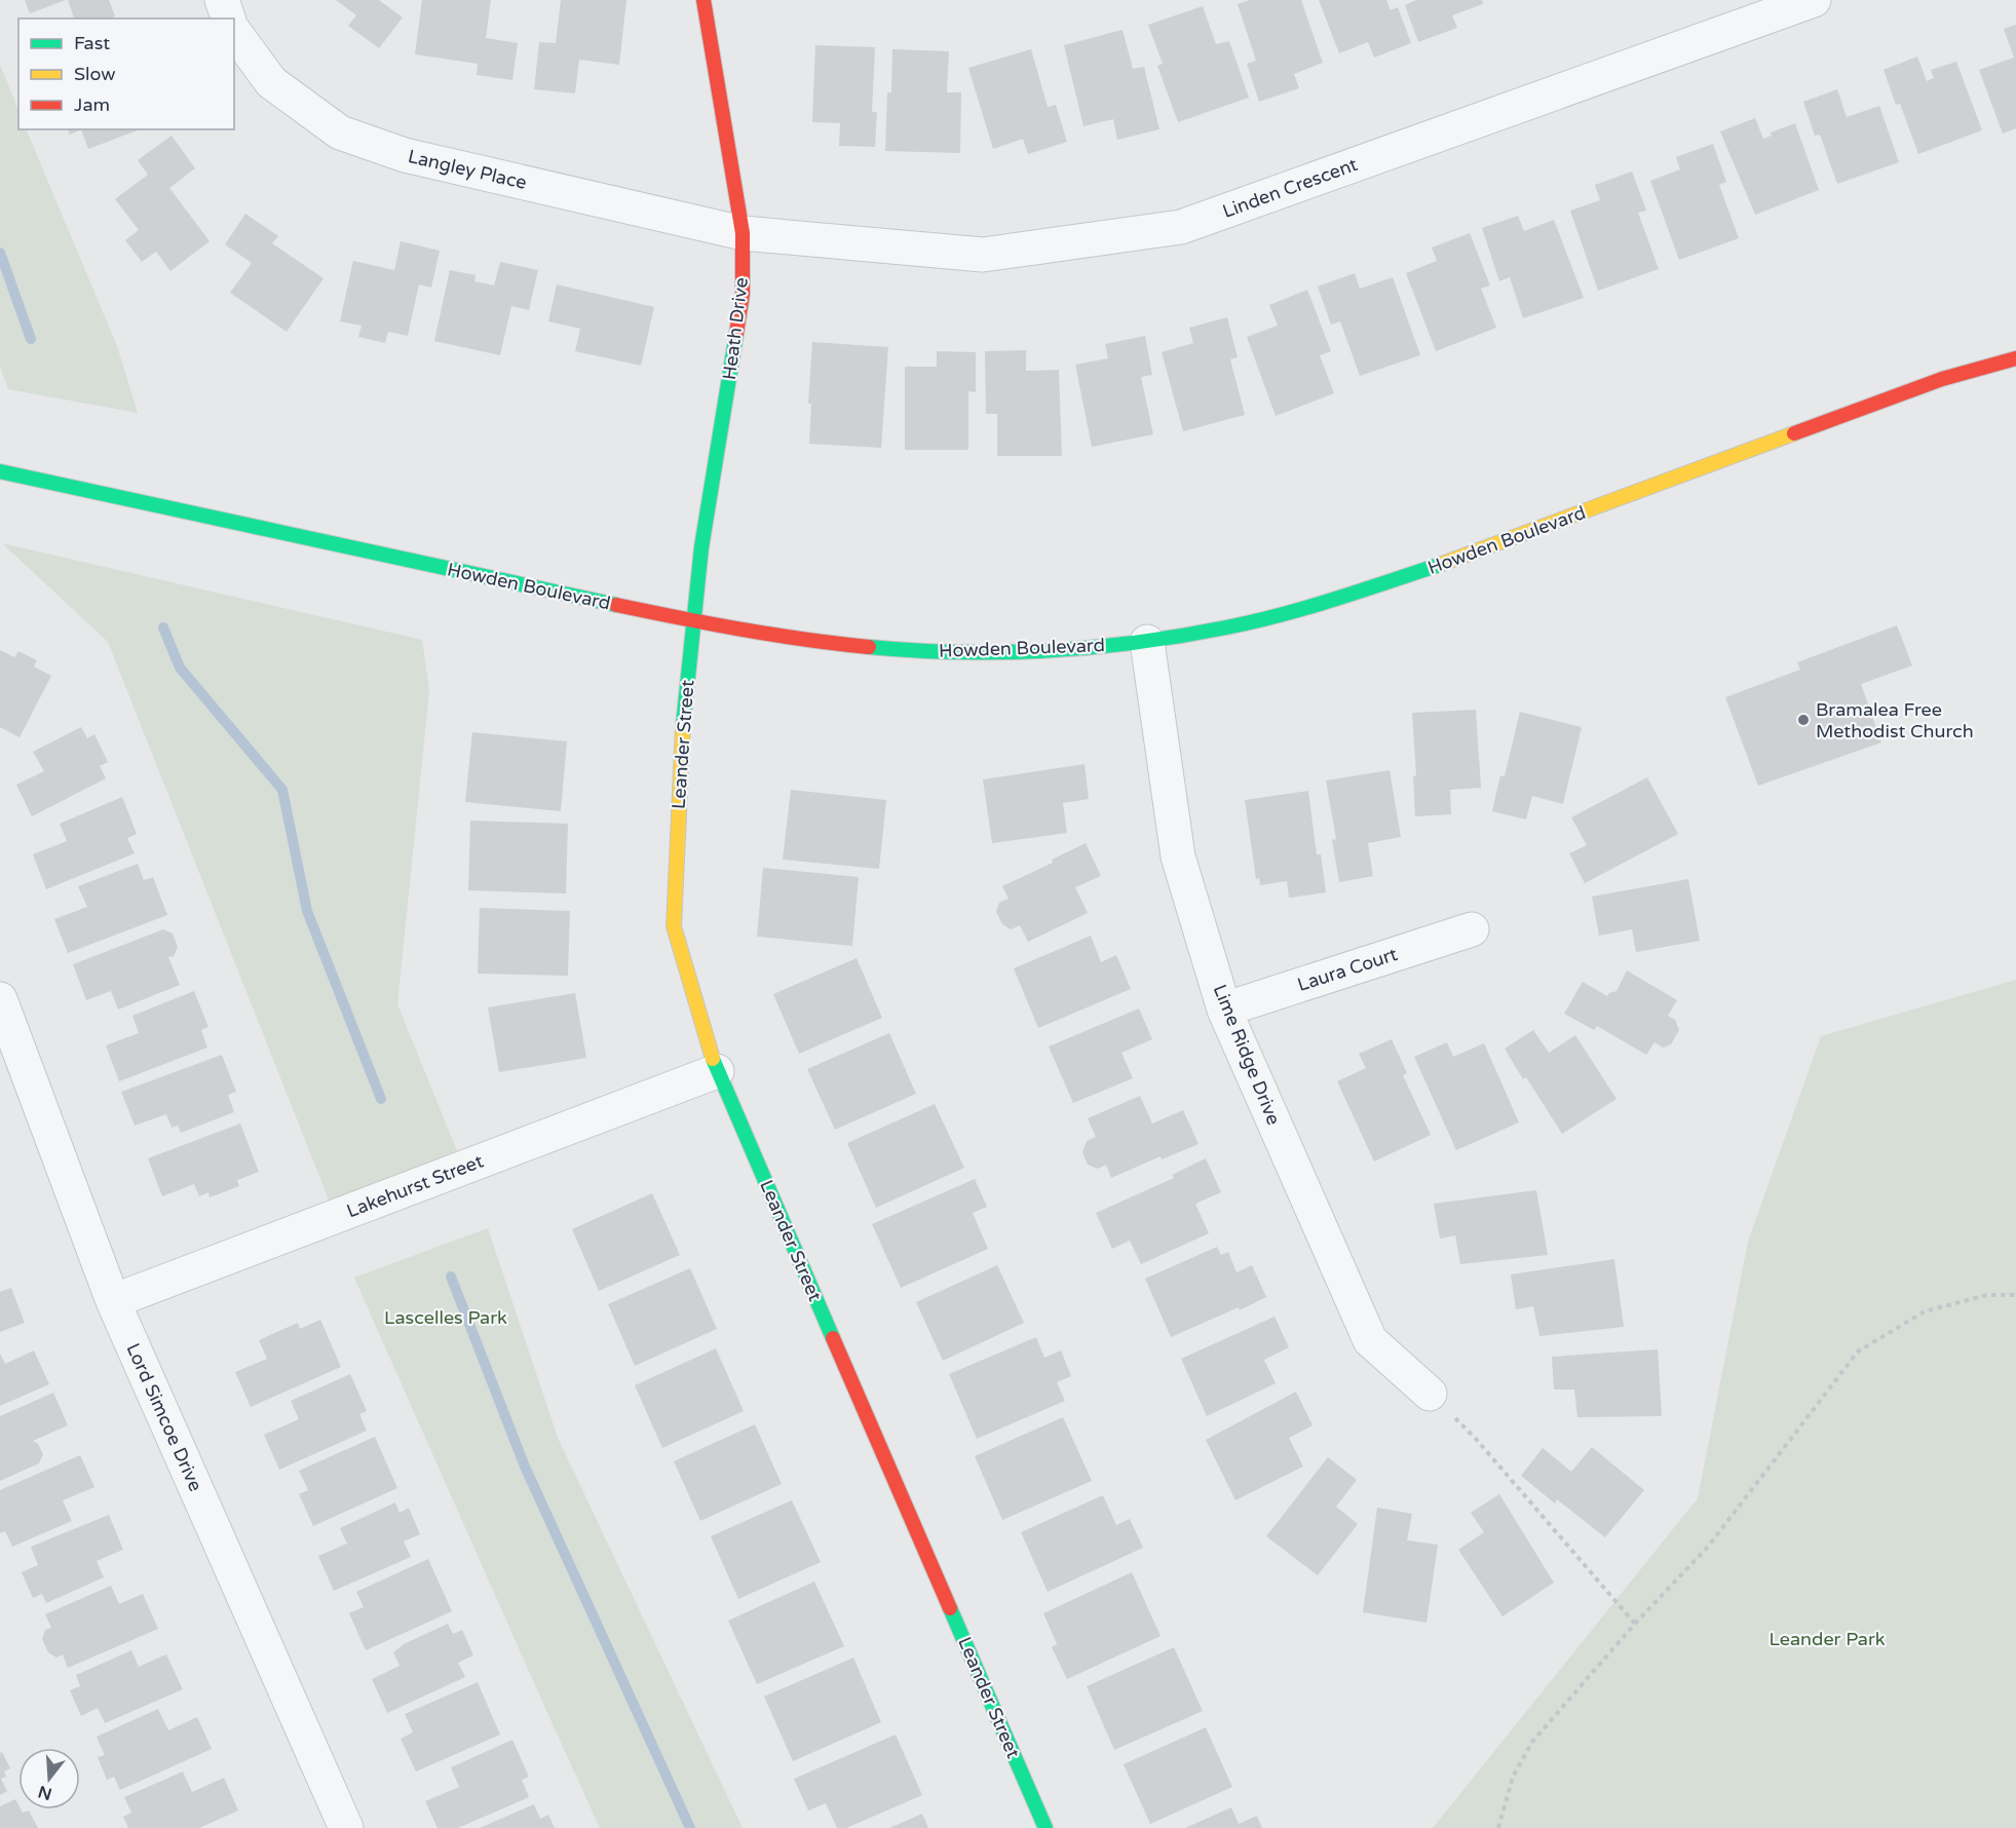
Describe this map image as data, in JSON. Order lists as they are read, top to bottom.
{
  "streets": {
    "street": [
      "Langley Place",
      "Linden Crescent",
      "Heath Drive",
      "Howden Boulevard",
      "Leander Street",
      "Laura Court",
      "Lime Ridge Drive",
      "Lakehurst Street",
      "Lord Simcoe Drive"
    ]
  },
  "crossings": [
    ["Langley Place", "Linden Crescent"],
    ["Langley Place", "Heath Drive"],
    ["Linden Crescent", "Heath Drive"],
    ["Heath Drive", "Howden Boulevard"],
    ["Heath Drive", "Leander Street"],
    ["Howden Boulevard", "Leander Street"],
    ["Howden Boulevard", "Lime Ridge Drive"],
    ["Leander Street", "Lakehurst Street"],
    ["Laura Court", "Lime Ridge Drive"],
    ["Lakehurst Street", "Lord Simcoe Drive"]
  ],
  "parks": ["Lascelles Park", "Leander Park"],
  "places": ["Bramalea Free Methodist Church"],
  "legend": ["Fast", "Slow", "Jam"],
  "north": "bottom"
}
